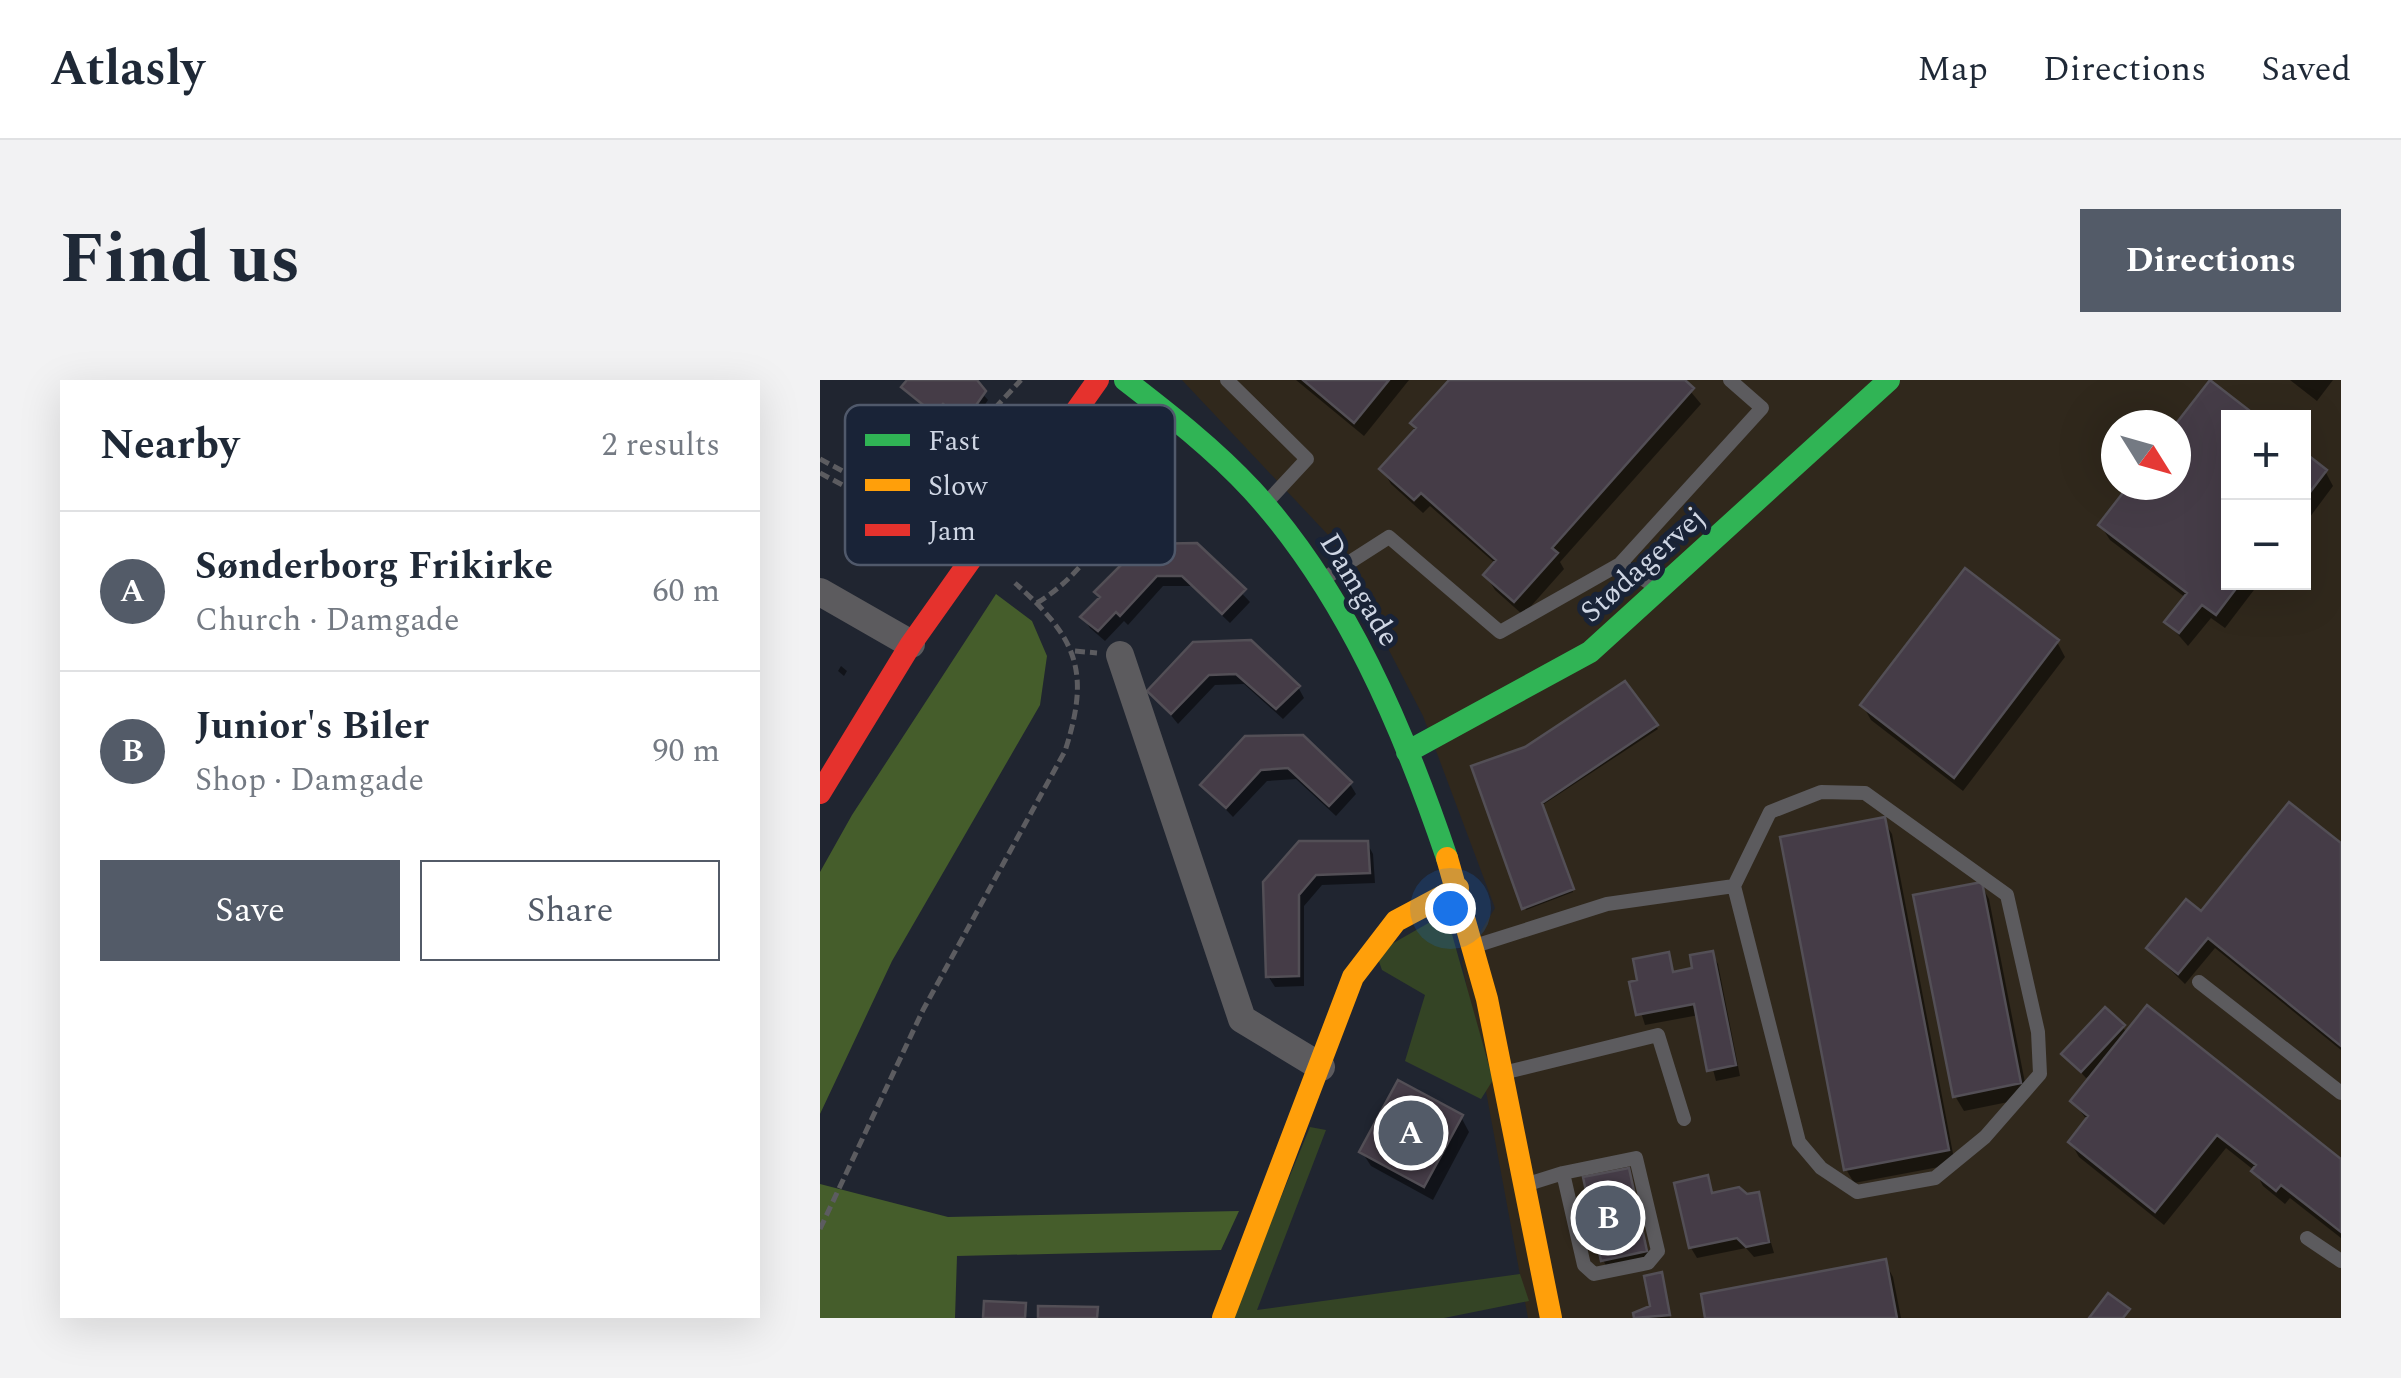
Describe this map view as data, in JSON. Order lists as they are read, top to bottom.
{
  "streets": {
    "street": ["Stødagervej", "Damgade"]
  },
  "crossings": [
    ["Stødagervej", "Damgade"]
  ],
  "legend": ["Fast", "Slow", "Jam"],
  "north": "bottom right",
  "page": {
    "header": "Atlasly",
    "nav": ["Map", "Directions", "Saved"],
    "title": "Find us",
    "buttons": [
      "Directions",
      ["Save", "Share"]
    ],
    "heading": ["Nearby", "2 results"],
    "map_buttons": ["+", "−"],
    "list": [
      {
        "mark": "A",
        "name": "Sønderborg Frikirke",
        "note": "Church · Damgade",
        "value": "60 m"
      },
      {
        "mark": "B",
        "name": "Junior's Biler",
        "note": "Shop · Damgade",
        "value": "90 m"
      }
    ],
    "pins": ["A", "B"]
  }
}
